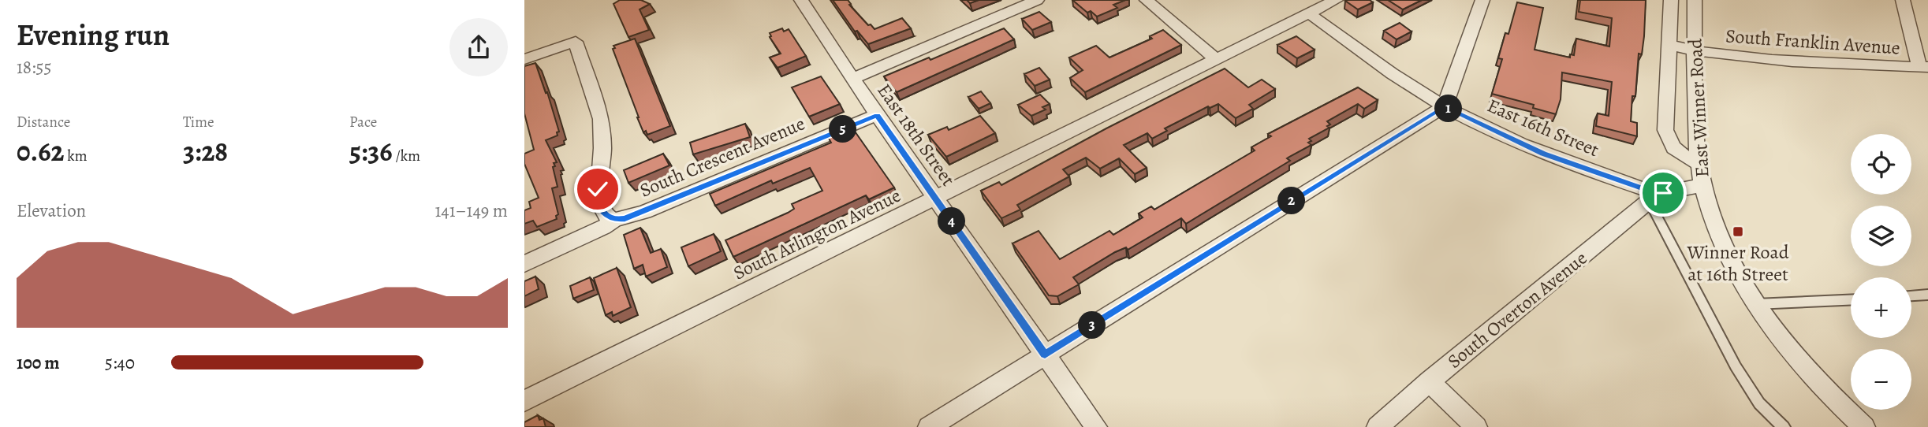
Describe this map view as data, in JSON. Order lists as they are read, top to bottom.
{
  "streets": {
    "street": [
      "South Franklin Avenue",
      "East Winner Road",
      "East 16th Street",
      "East 18th Street",
      "South Crescent Avenue",
      "South Arlington Avenue",
      "South Overton Avenue"
    ]
  },
  "crossings": [
    ["South Franklin Avenue", "East Winner Road"],
    ["East 16th Street", "South Arlington Avenue"],
    ["East 16th Street", "South Overton Avenue"],
    ["East 18th Street", "South Crescent Avenue"],
    ["East 18th Street", "South Arlington Avenue"]
  ],
  "places": {
    "transit": ["Winner Road at 16th Street"]
  },
  "page": {
    "heading": ["Evening run", "18:55"],
    "stats": [
      ["Distance", "0.62 km"],
      ["Time", "3:28"],
      ["Pace", "5:36 /km"]
    ],
    "pins": [
      "1",
      "5",
      "2",
      "4",
      "3"
    ],
    "map_buttons": ["+", "−"],
    "chart": ["Elevation", "141–149 m"],
    "list": [
      {
        "name": "100 m",
        "note": "5:40"
      }
    ]
  }
}
